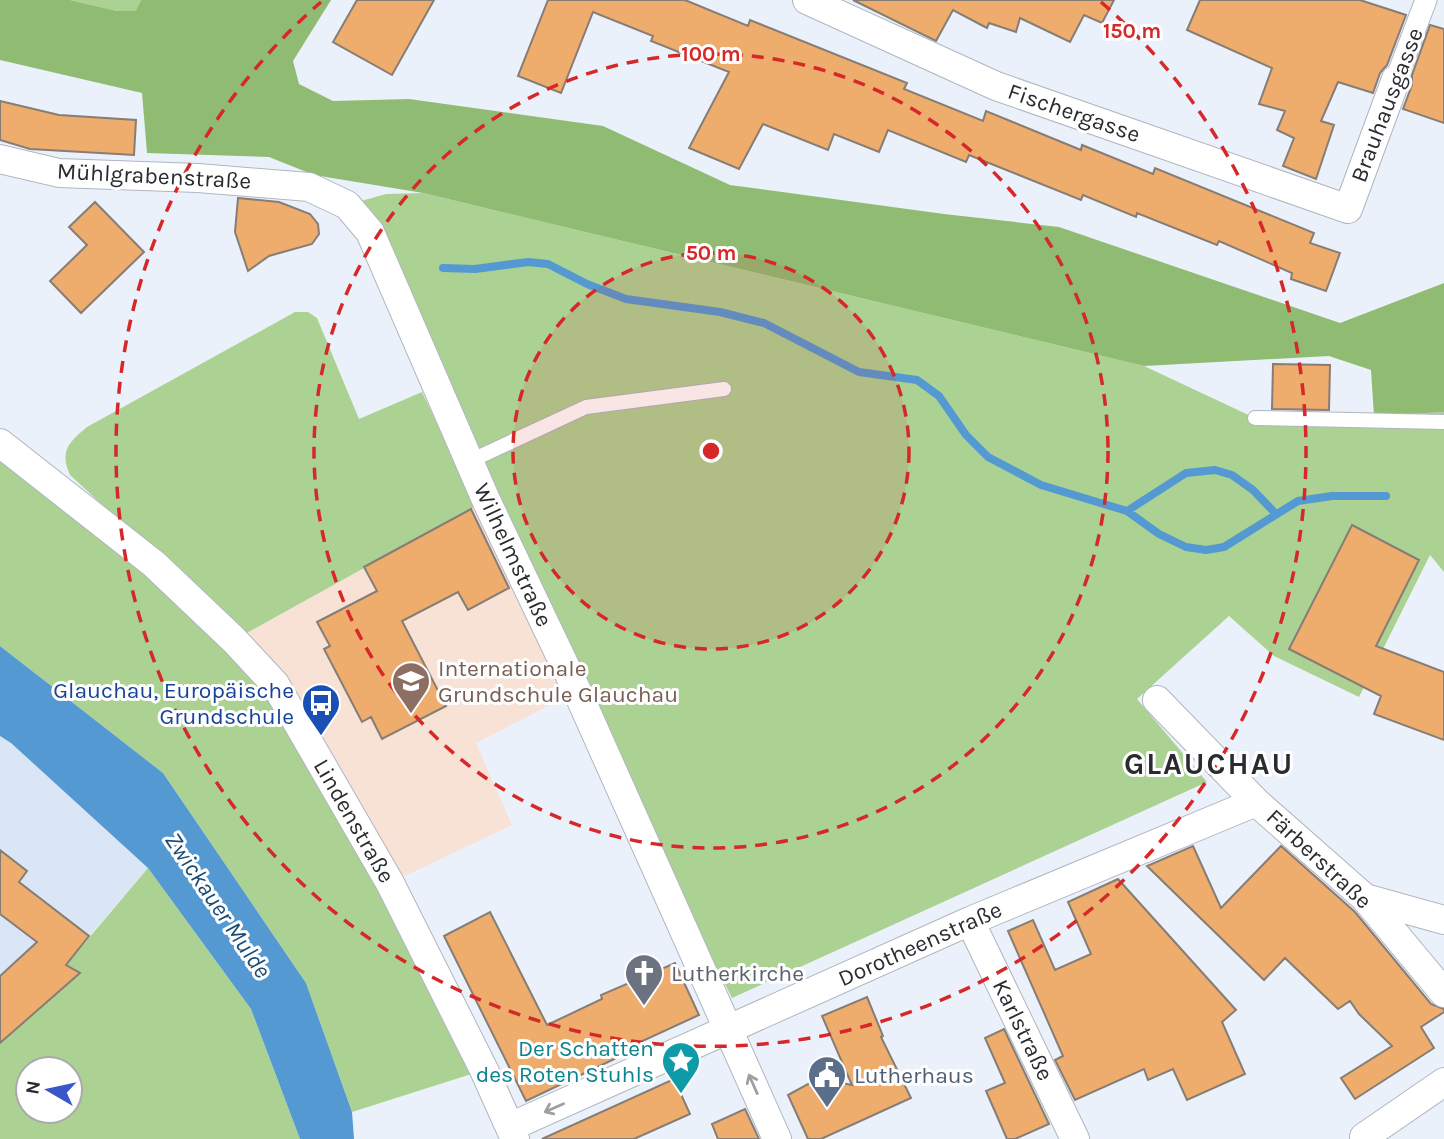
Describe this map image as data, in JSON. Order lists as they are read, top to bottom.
{
  "streets": {
    "street": [
      "Brauhausgasse",
      "Fischergasse",
      "Mühlgrabenstraße",
      "Wilhelmstraße",
      "Lindenstraße",
      "Färberstraße",
      "Dorotheenstraße",
      "Karlstraße"
    ]
  },
  "crossings": [
    ["Brauhausgasse", "Fischergasse"],
    ["Mühlgrabenstraße", "Wilhelmstraße"],
    ["Wilhelmstraße", "Dorotheenstraße"],
    ["Lindenstraße", "Dorotheenstraße"],
    ["Färberstraße", "Dorotheenstraße"],
    ["Dorotheenstraße", "Karlstraße"]
  ],
  "districts": ["GLAUCHAU"],
  "water": ["Zwickauer Mulde"],
  "places": {
    "school or university": ["Internationale Grundschule Glauchau"],
    "bus stop": ["Glauchau, Europäische Grundschule"],
    "church": ["Lutherkirche"],
    "place": ["Der Schatten des Roten Stuhls"],
    "public building": ["Lutherhaus"]
  },
  "north": "left",
  "rings": ["150 m", "100 m", "50 m"]
}
